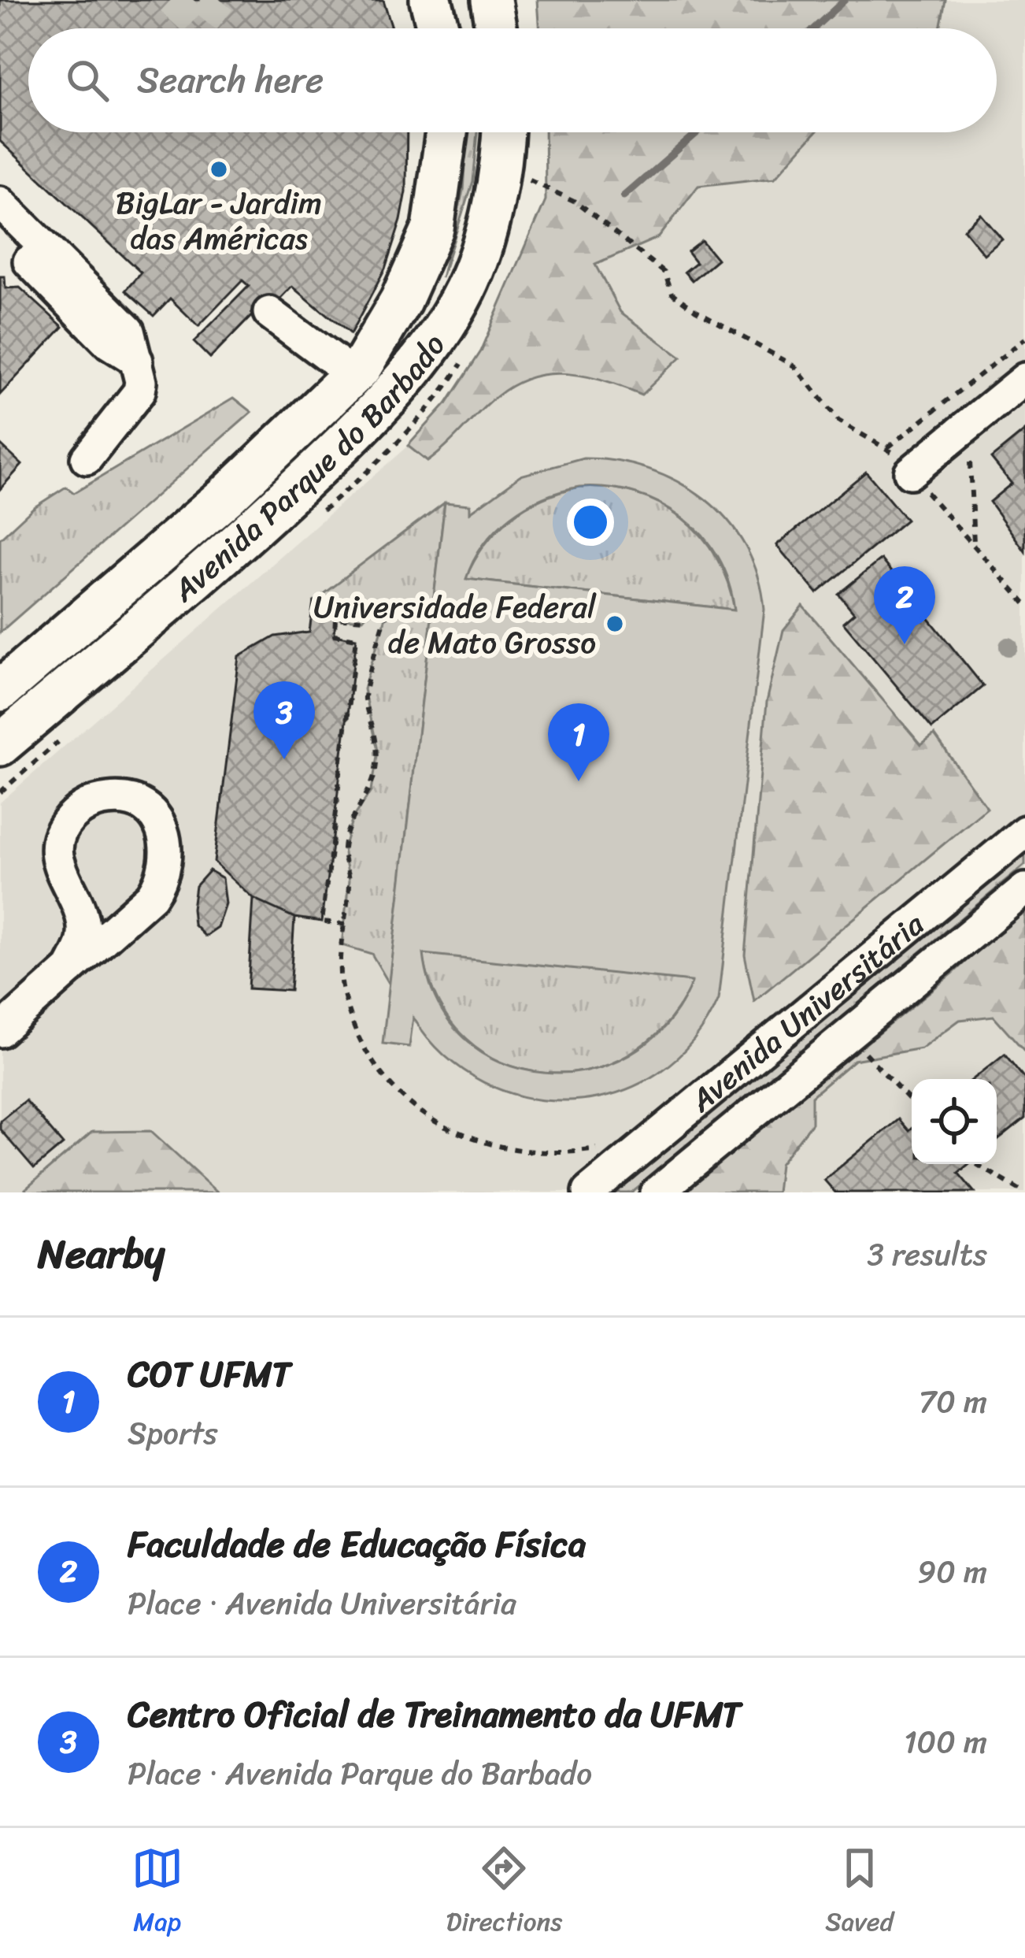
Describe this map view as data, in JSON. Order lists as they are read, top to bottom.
{
  "streets": {
    "main road": ["Avenida Parque do Barbado"],
    "street": ["Avenida Universitária"]
  },
  "places": ["BigLar - Jardim das Américas", "Universidade Federal de Mato Grosso"],
  "page": {
    "search": "Search here",
    "pins": ["2", "3", "1"],
    "heading": ["Nearby", "3 results"],
    "list": [
      {
        "mark": "1",
        "name": "COT UFMT",
        "note": "Sports",
        "value": "70 m"
      },
      {
        "mark": "2",
        "name": "Faculdade de Educação Física",
        "note": "Place · Avenida Universitária",
        "value": "90 m"
      },
      {
        "mark": "3",
        "name": "Centro Oficial de Treinamento da UFMT",
        "note": "Place · Avenida Parque do Barbado",
        "value": "100 m"
      }
    ],
    "nav": ["Map", "Directions", "Saved"]
  }
}
